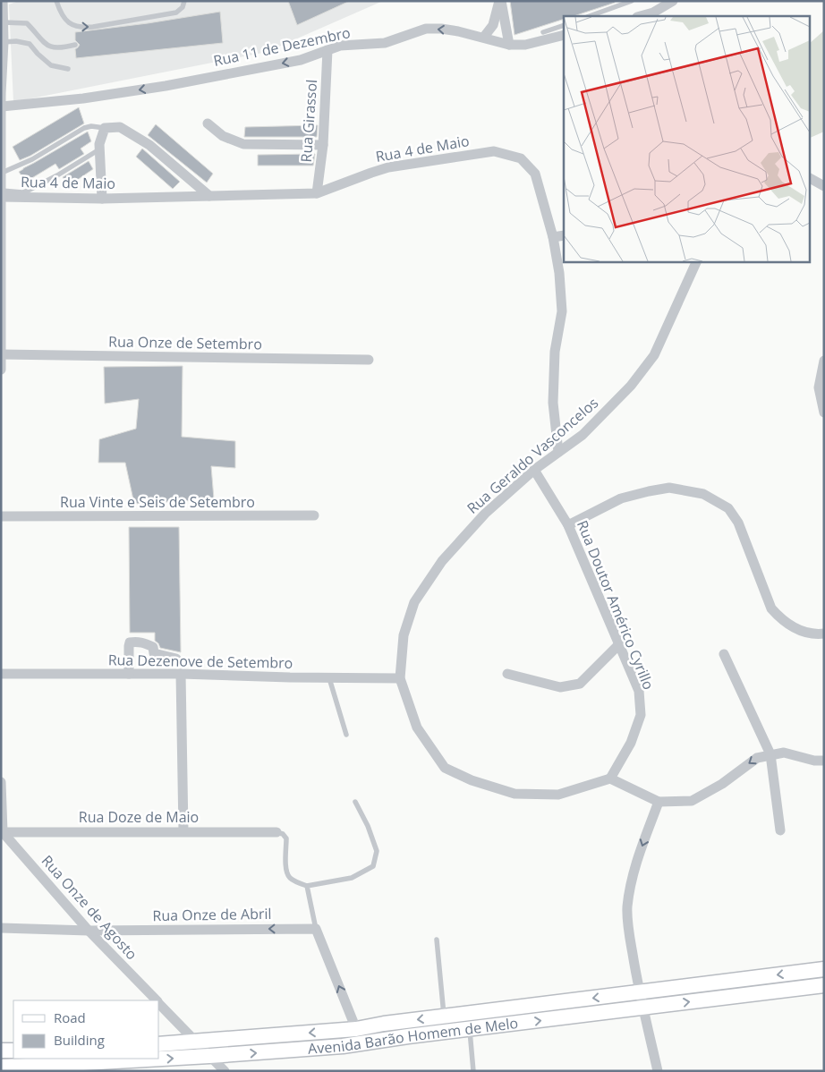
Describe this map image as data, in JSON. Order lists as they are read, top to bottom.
{
  "streets": {
    "main road": ["Avenida Barão Homem de Melo"],
    "street": [
      "Rua 11 de Dezembro",
      "Rua Girassol",
      "Rua 4 de Maio",
      "Rua Onze de Setembro",
      "Rua Geraldo Vasconcelos",
      "Rua Vinte e Seis de Setembro",
      "Rua Doutor Américo Cyrillo",
      "Rua Dezenove de Setembro",
      "Rua Doze de Maio",
      "Rua Onze de Agosto",
      "Rua Onze de Abril"
    ]
  },
  "crossings": [
    ["Rua 11 de Dezembro", "Rua Girassol"],
    ["Rua Girassol", "Rua 4 de Maio"],
    ["Rua 4 de Maio", "Rua Geraldo Vasconcelos"],
    ["Rua Geraldo Vasconcelos", "Rua Doutor Américo Cyrillo"],
    ["Rua Geraldo Vasconcelos", "Rua Dezenove de Setembro"],
    ["Rua Doze de Maio", "Rua Onze de Agosto"],
    ["Rua Onze de Agosto", "Rua Onze de Abril"],
    ["Rua Onze de Agosto", "Avenida Barão Homem de Melo"]
  ],
  "one_way": ["Rua 11 de Dezembro", "Rua Onze de Abril"],
  "legend": ["Road", "Building"]
}
